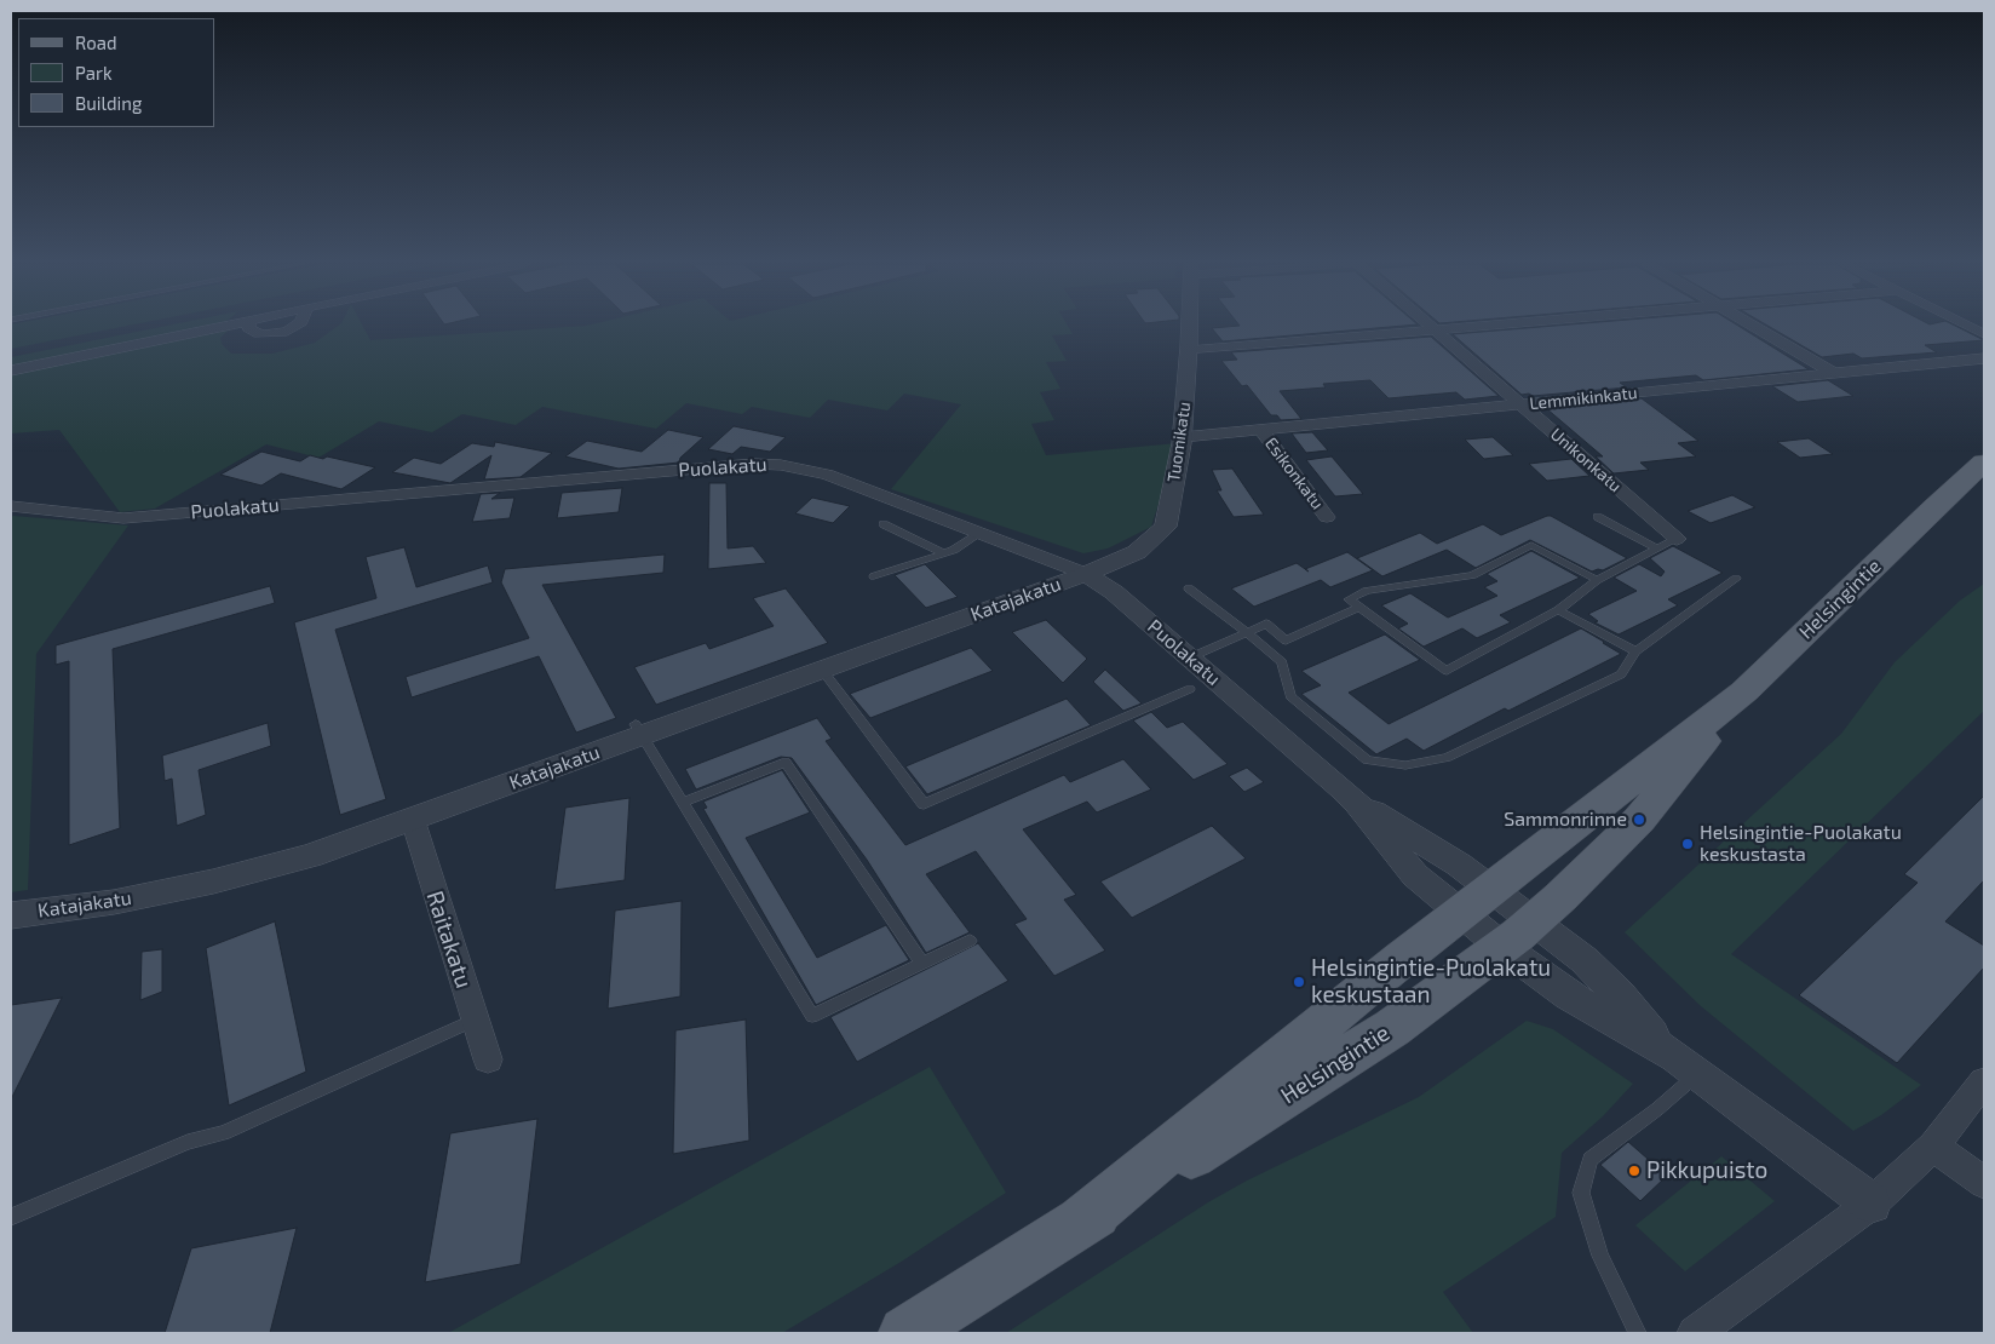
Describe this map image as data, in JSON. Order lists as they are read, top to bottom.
{
  "streets": {
    "main road": ["Helsingintie"],
    "street": [
      "Lemmikinkatu",
      "Tuomikatu",
      "Unikonkatu",
      "Puolakatu",
      "Esikonkatu",
      "Katajakatu",
      "Raitakatu"
    ]
  },
  "crossings": [
    ["Lemmikinkatu", "Tuomikatu"],
    ["Lemmikinkatu", "Unikonkatu"],
    ["Lemmikinkatu", "Esikonkatu"],
    ["Tuomikatu", "Puolakatu"],
    ["Tuomikatu", "Katajakatu"],
    ["Puolakatu", "Katajakatu"],
    ["Puolakatu", "Helsingintie"],
    ["Katajakatu", "Raitakatu"]
  ],
  "places": [
    "Sammonrinne",
    "Helsingintie-Puolakatu keskustasta",
    "Helsingintie-Puolakatu keskustaan",
    "Pikkupuisto"
  ],
  "legend": ["Road", "Park", "Building"]
}
